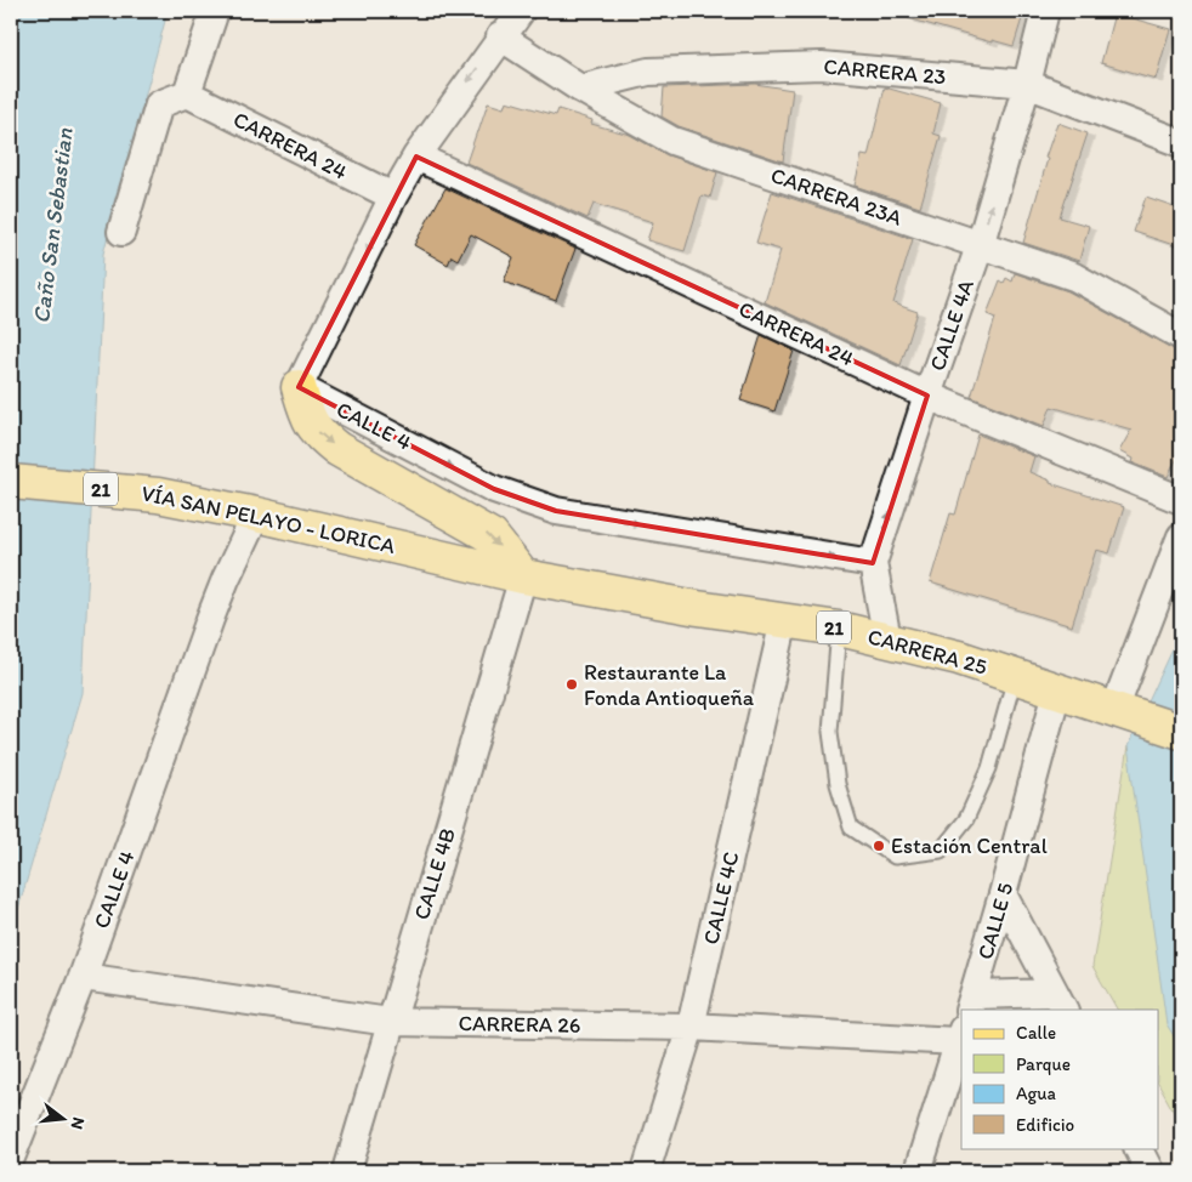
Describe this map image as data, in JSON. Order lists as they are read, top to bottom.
{
  "streets": {
    "main road": ["21", "VÍA SAN PELAYO - LORICA", "CARRERA 25"],
    "street": [
      "CARRERA 23",
      "CARRERA 24",
      "CARRERA 23A",
      "CALLE 4A",
      "CALLE 4",
      "CALLE 4B",
      "CALLE 4C",
      "CALLE 5",
      "CARRERA 26"
    ]
  },
  "crossings": [
    ["CARRERA 23", "CARRERA 23A"],
    ["CARRERA 23", "CALLE 4A"],
    ["CARRERA 24", "CALLE 4A"],
    ["CARRERA 23A", "CALLE 4A"],
    ["CALLE 4A", "CALLE 4"],
    ["CALLE 4A", "CARRERA 25"],
    ["CALLE 4", "VÍA SAN PELAYO - LORICA"],
    ["CALLE 4", "CARRERA 26"],
    ["VÍA SAN PELAYO - LORICA", "CARRERA 25"],
    ["VÍA SAN PELAYO - LORICA", "CALLE 4B"],
    ["CARRERA 25", "CALLE 4B"],
    ["CARRERA 25", "CALLE 4C"],
    ["CARRERA 25", "CALLE 5"],
    ["CALLE 4B", "CARRERA 26"],
    ["CALLE 4C", "CARRERA 26"]
  ],
  "one_way": ["CALLE 4A", "CALLE 4"],
  "water": ["Caño San Sebastian"],
  "places": ["Restaurante La Fonda Antioqueña", "Estación Central"],
  "legend": [
    "Calle",
    "Parque",
    "Agua",
    "Edificio"
  ],
  "north": "right"
}
